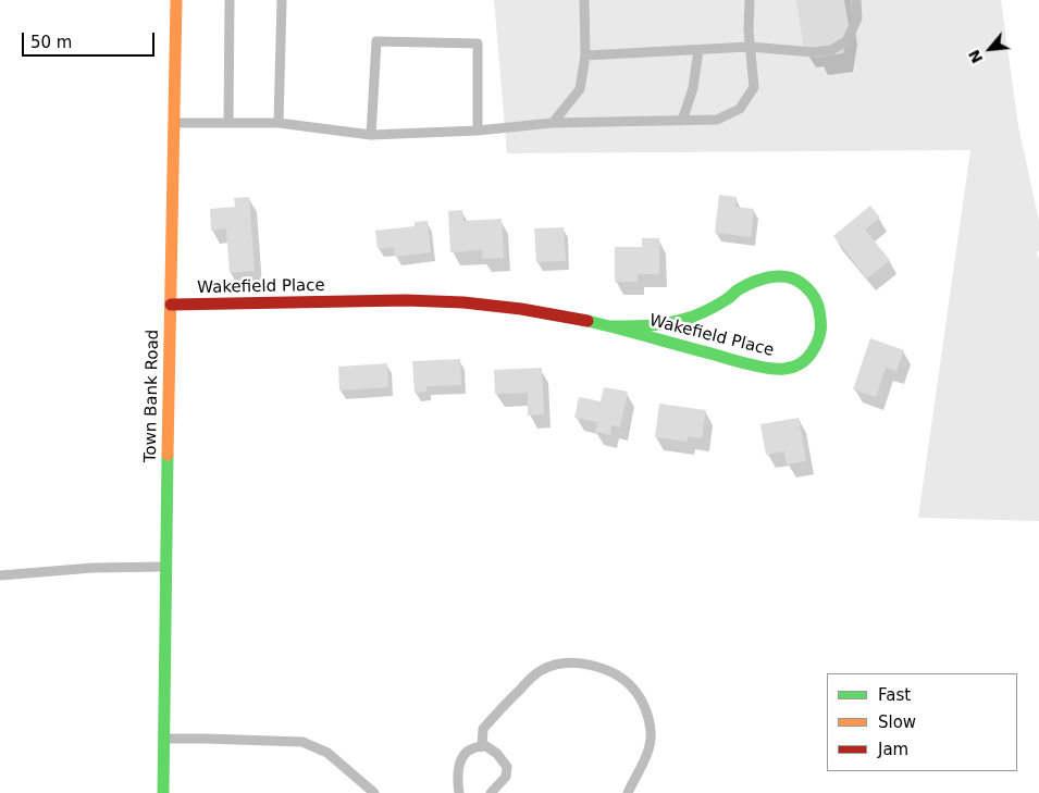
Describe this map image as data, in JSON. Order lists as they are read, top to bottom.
{
  "streets": {
    "street": ["Wakefield Place", "Town Bank Road"]
  },
  "crossings": [
    ["Wakefield Place", "Town Bank Road"]
  ],
  "legend": ["Fast", "Slow", "Jam"],
  "scale_bar": "50 m",
  "north": "bottom left"
}
